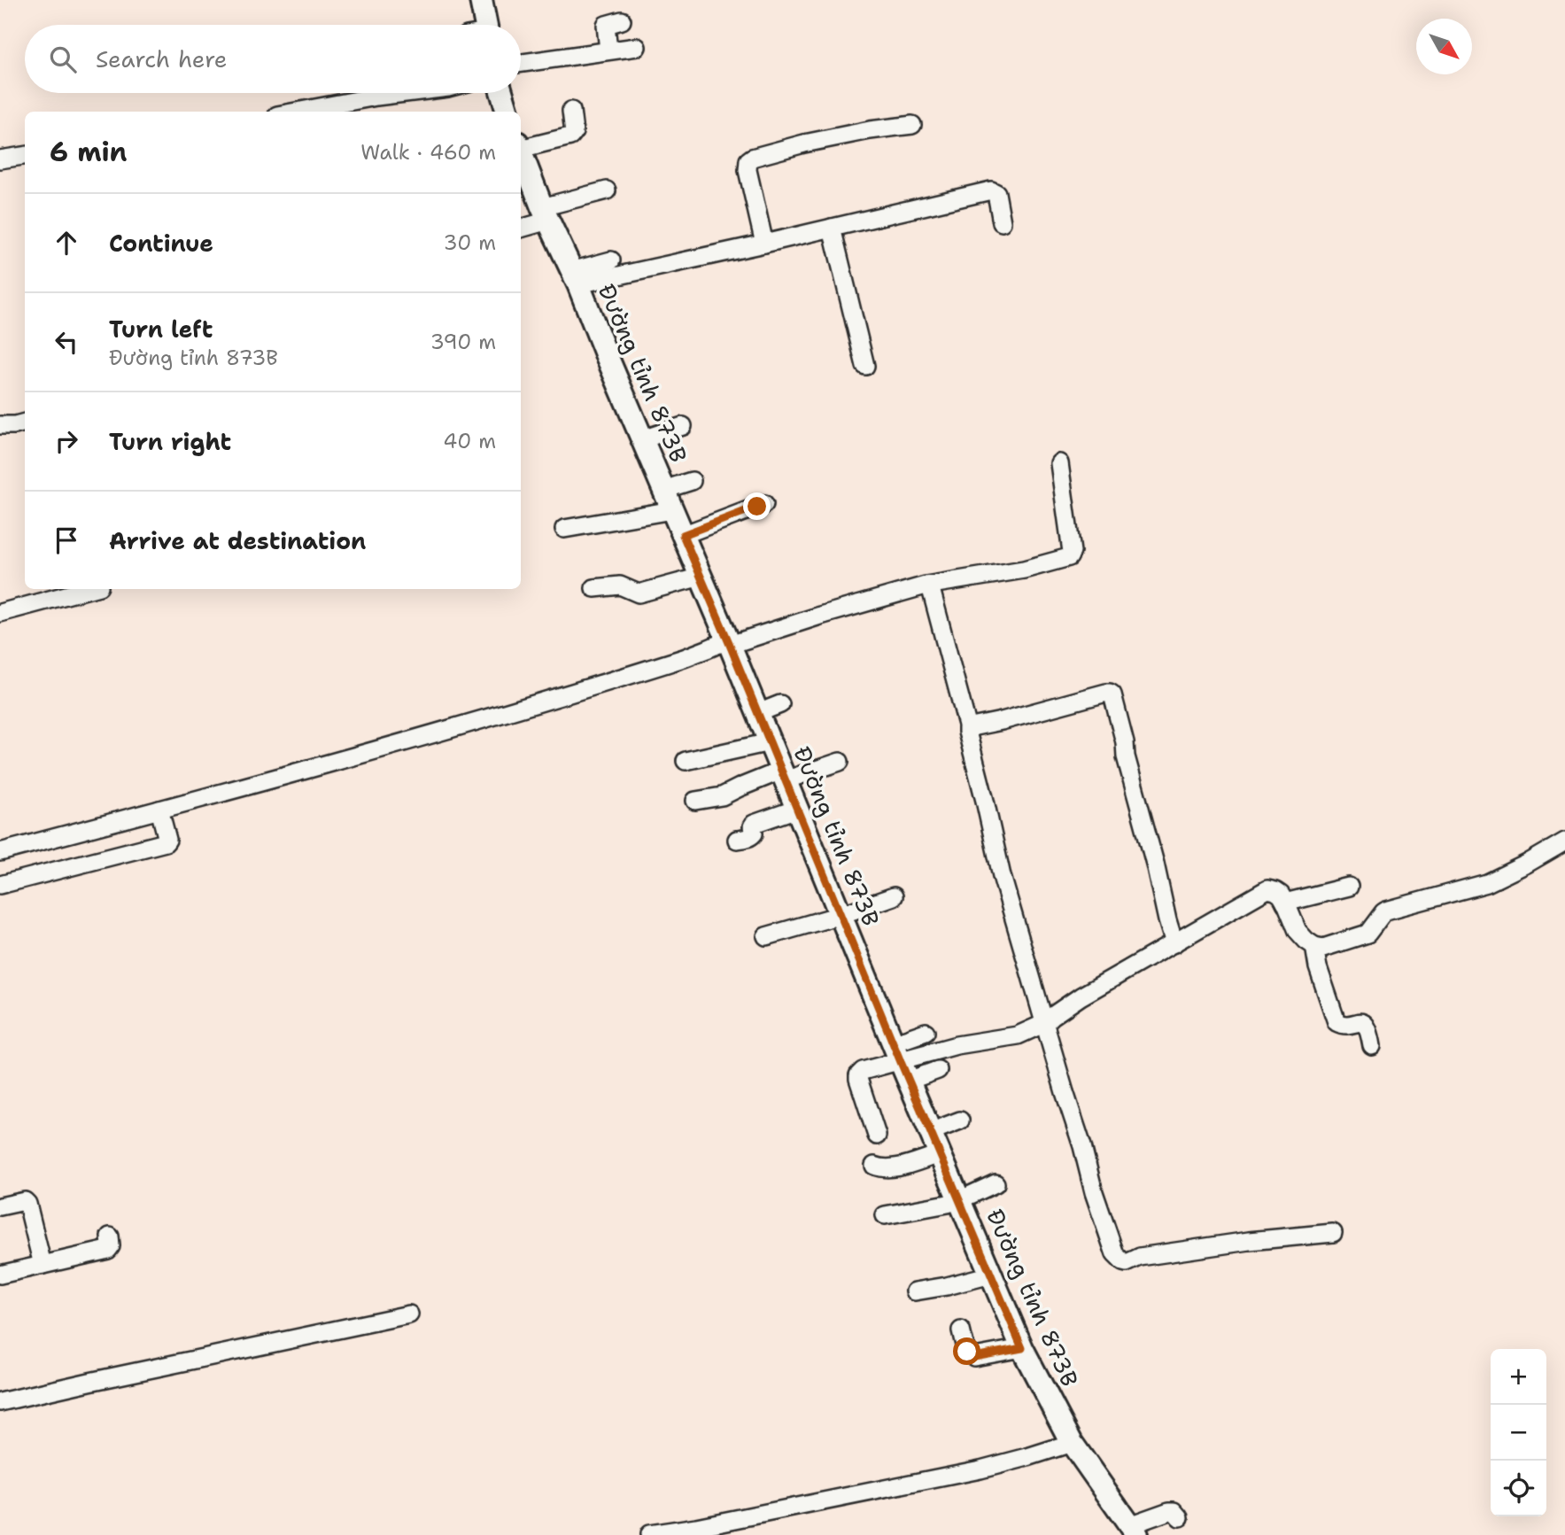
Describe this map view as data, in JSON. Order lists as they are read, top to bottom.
{
  "streets": {
    "main road": ["Đường tỉnh 873B"]
  },
  "north": "bottom right",
  "page": {
    "search": "Search here",
    "heading": ["6 min", "Walk · 460 m"],
    "list": [
      ["Continue", "30 m"],
      ["Turn left", "Đường tỉnh 873B", "390 m"],
      ["Turn right", "40 m"],
      "Arrive at destination"
    ],
    "map_buttons": ["+", "−"]
  }
}
